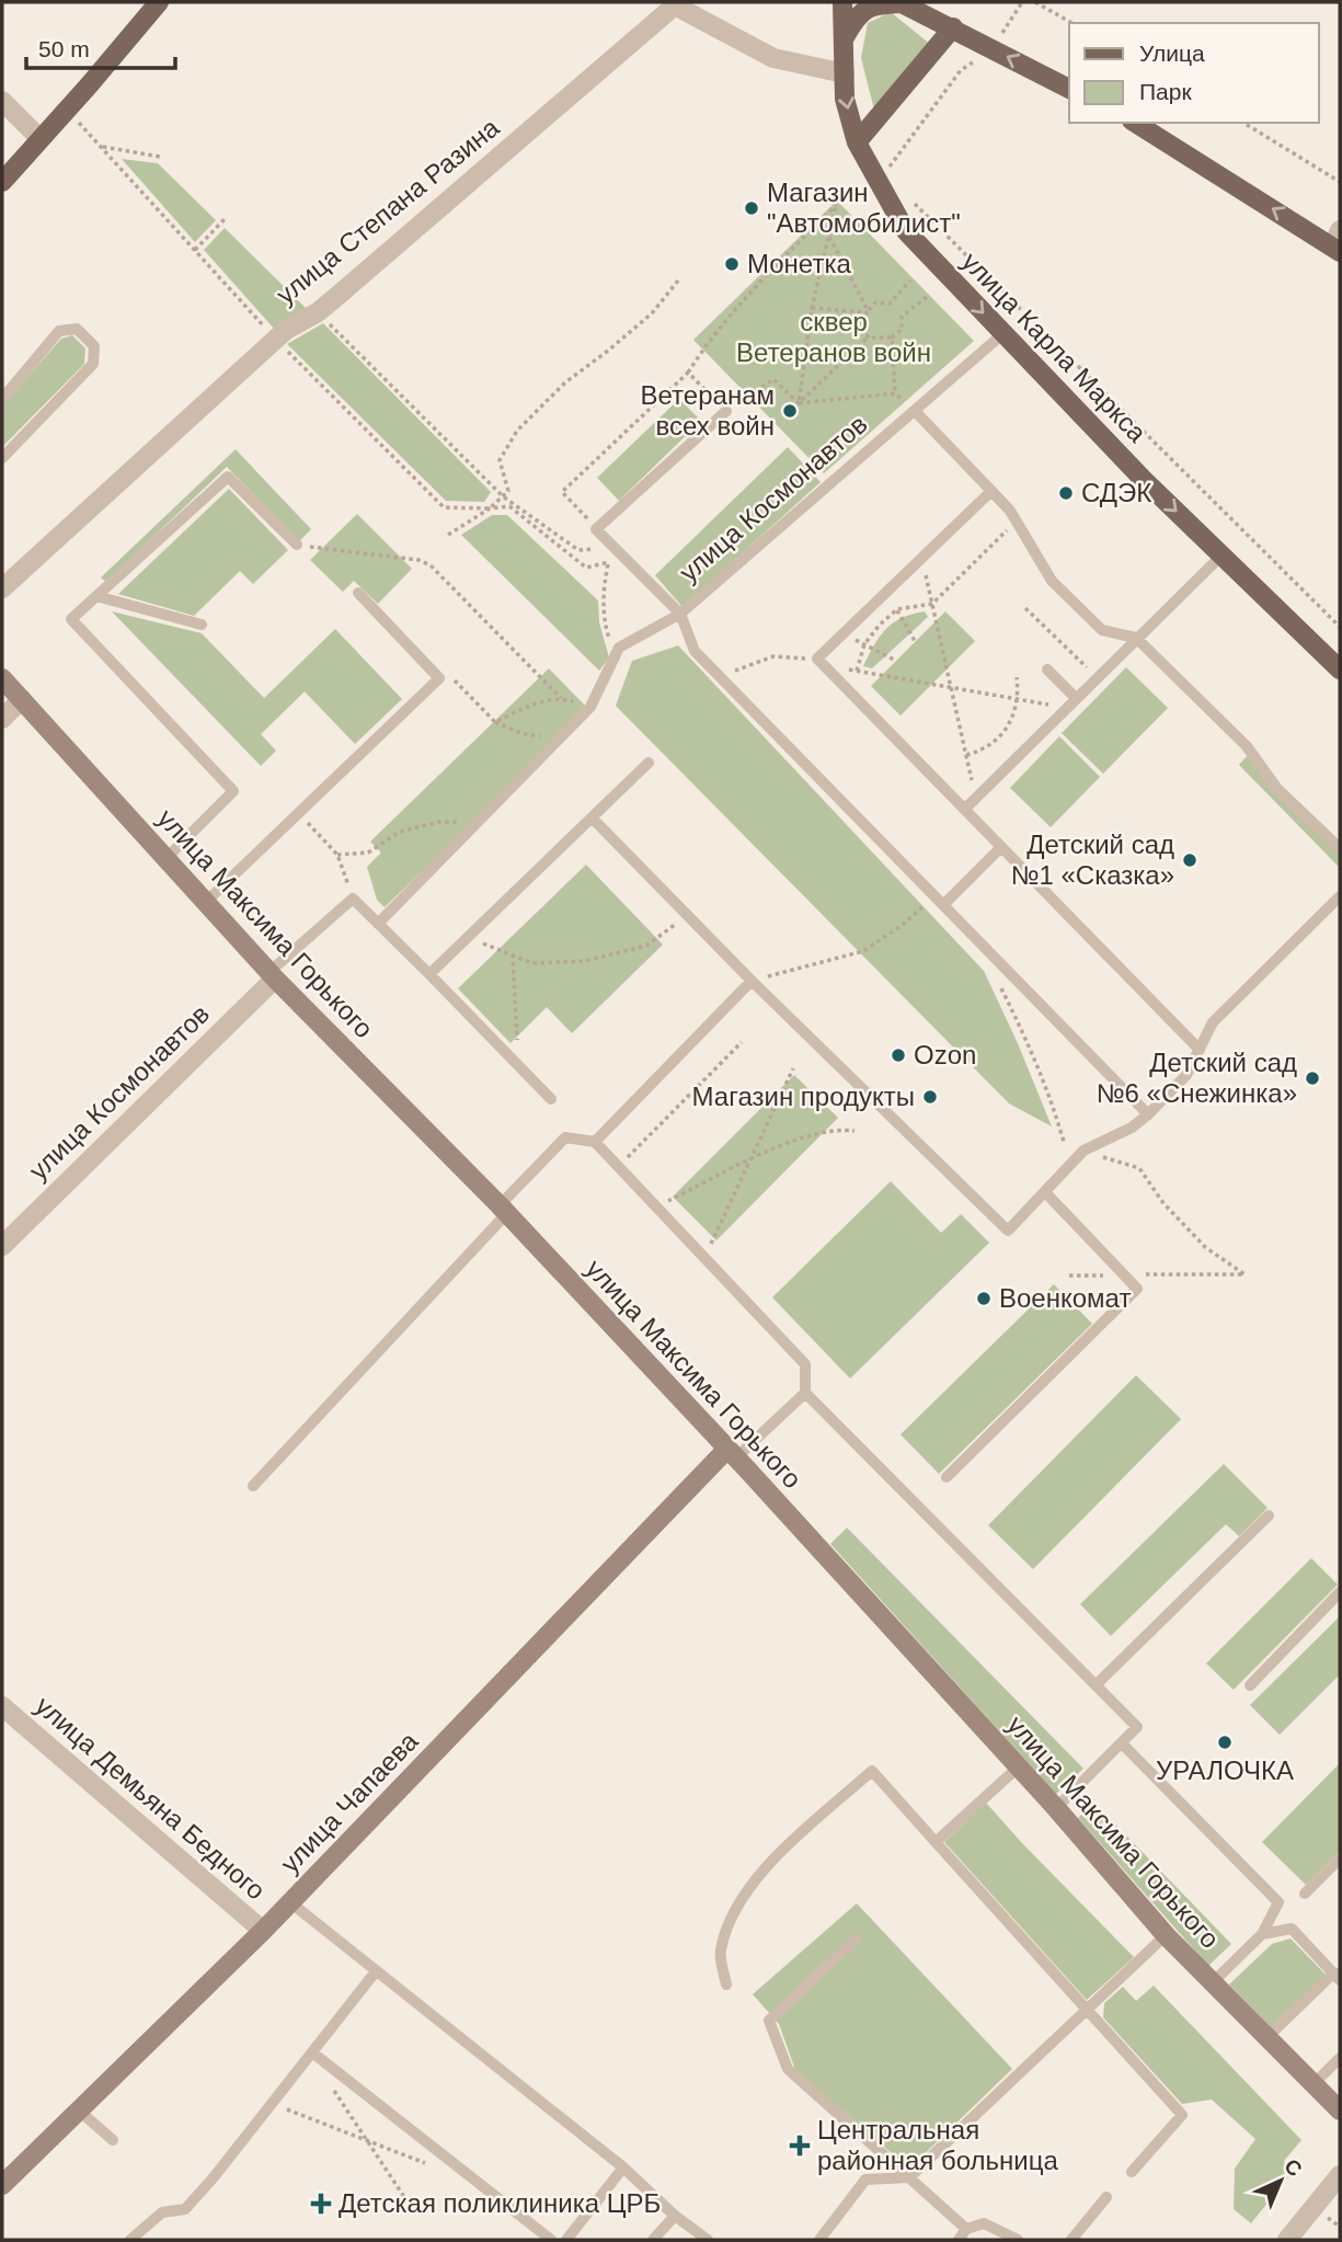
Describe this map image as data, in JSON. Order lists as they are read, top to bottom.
{
  "streets": {
    "main road": ["улица Карла Маркса"],
    "street": [
      "улица Степана Разина",
      "улица Космонавтов",
      "улица Максима Горького",
      "улица Демьяна Бедного",
      "улица Чапаева"
    ]
  },
  "crossings": [
    ["улица Степана Разина", "улица Карла Маркса"],
    ["улица Карла Маркса", "улица Космонавтов"],
    ["улица Космонавтов", "улица Максима Горького"],
    ["улица Максима Горького", "улица Чапаева"],
    ["улица Демьяна Бедного", "улица Чапаева"]
  ],
  "one_way": ["улица Карла Маркса"],
  "parks": ["сквер Ветеранов войн"],
  "places": {
    "other": [
      "Магазин \"Автомобилист\"",
      "Монетка",
      "Ветеранам всех войн",
      "СДЭК",
      "Детский сад №1 «Сказка»",
      "Ozon",
      "Детский сад №6 «Снежинка»",
      "Магазин продукты",
      "Военкомат",
      "УРАЛОЧКА"
    ],
    "health": ["Центральная районная больница", "Детская поликлиника ЦРБ"]
  },
  "legend": ["Улица", "Парк"],
  "scale_bar": "50 m",
  "north": "top right"
}
